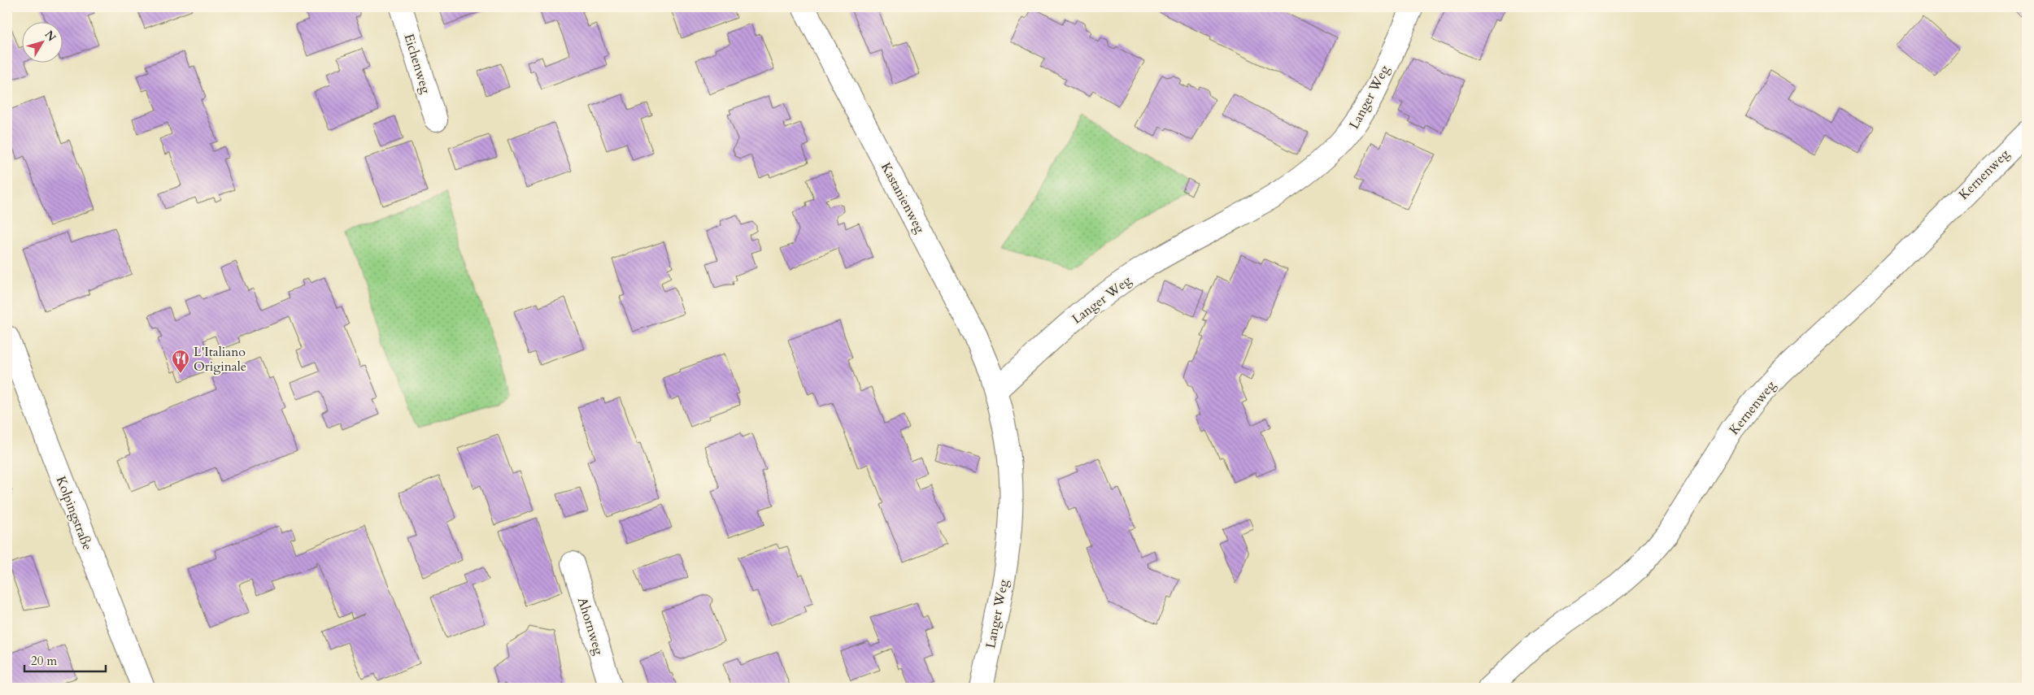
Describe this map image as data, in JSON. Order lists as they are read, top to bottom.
{
  "streets": {
    "street": [
      "Eichenweg",
      "Langer Weg",
      "Kernenweg",
      "Kastanienweg",
      "Kolpingstraße",
      "Ahornweg"
    ]
  },
  "crossings": [
    ["Langer Weg", "Kastanienweg"]
  ],
  "places": {
    "restaurant": ["L'Italiano Originale"]
  },
  "scale_bar": "20 m",
  "north": "top right"
}
